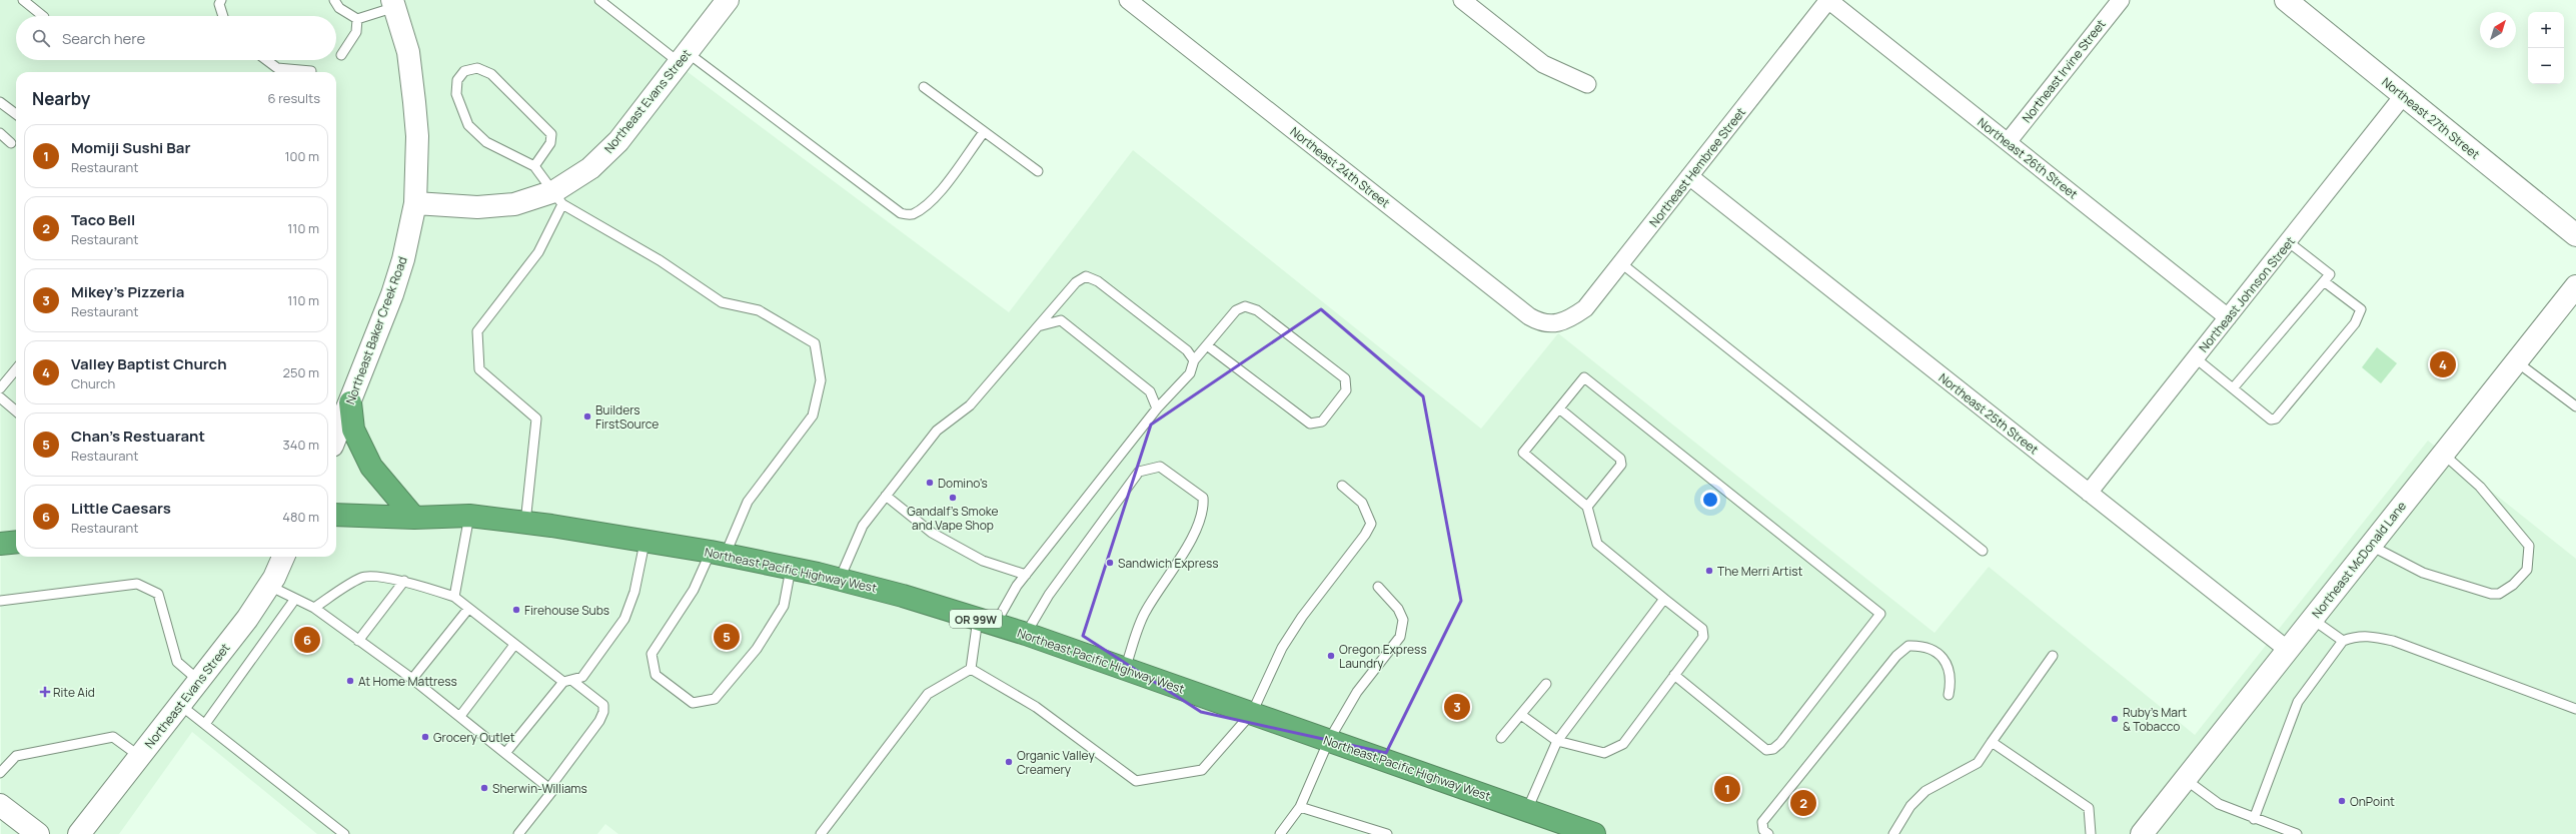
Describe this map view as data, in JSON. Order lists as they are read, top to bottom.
{
  "streets": {
    "highway": ["Northeast Pacific Highway West", "OR 99W"],
    "street": [
      "Northeast Irvine Street",
      "Northeast Evans Street",
      "Northeast 27th Street",
      "Northeast 26th Street",
      "Northeast 24th Street",
      "Northeast Hembree Street",
      "Northeast Johnson Street",
      "Northeast Baker Creek Road",
      "Northeast 25th Street",
      "Northeast McDonald Lane"
    ]
  },
  "crossings": [
    ["Northeast Irvine Street", "Northeast 26th Street"],
    ["Northeast Evans Street", "Northeast Baker Creek Road"],
    ["Northeast 27th Street", "Northeast Johnson Street"],
    ["Northeast 26th Street", "Northeast Hembree Street"],
    ["Northeast 26th Street", "Northeast Johnson Street"],
    ["Northeast 24th Street", "Northeast Hembree Street"],
    ["Northeast Hembree Street", "Northeast 25th Street"],
    ["Northeast Johnson Street", "Northeast 25th Street"],
    ["Northeast 25th Street", "Northeast McDonald Lane"]
  ],
  "places": {
    "other": [
      "Builders FirstSource",
      "Domino's",
      "Gandalf's Smoke and Vape Shop",
      "Sandwich Express",
      "The Merri Artist",
      "Firehouse Subs",
      "Oregon Express Laundry",
      "At Home Mattress",
      "Ruby's Mart & Tobacco",
      "Grocery Outlet",
      "Organic Valley Creamery",
      "Sherwin-Williams",
      "OnPoint"
    ],
    "health": ["Rite Aid"]
  },
  "north": "top right",
  "page": {
    "map_buttons": ["+", "−"],
    "search": "Search here",
    "heading": ["Nearby", "6 results"],
    "list": [
      {
        "mark": "1",
        "name": "Momiji Sushi Bar",
        "note": "Restaurant",
        "value": "100 m"
      },
      {
        "mark": "2",
        "name": "Taco Bell",
        "note": "Restaurant",
        "value": "110 m"
      },
      {
        "mark": "3",
        "name": "Mikey's Pizzeria",
        "note": "Restaurant",
        "value": "110 m"
      },
      {
        "mark": "4",
        "name": "Valley Baptist Church",
        "note": "Church",
        "value": "250 m"
      },
      {
        "mark": "5",
        "name": "Chan's Restuarant",
        "note": "Restaurant",
        "value": "340 m"
      },
      {
        "mark": "6",
        "name": "Little Caesars",
        "note": "Restaurant",
        "value": "480 m"
      }
    ],
    "pins": [
      "4",
      "5",
      "6",
      "3",
      "1",
      "2"
    ]
  }
}
